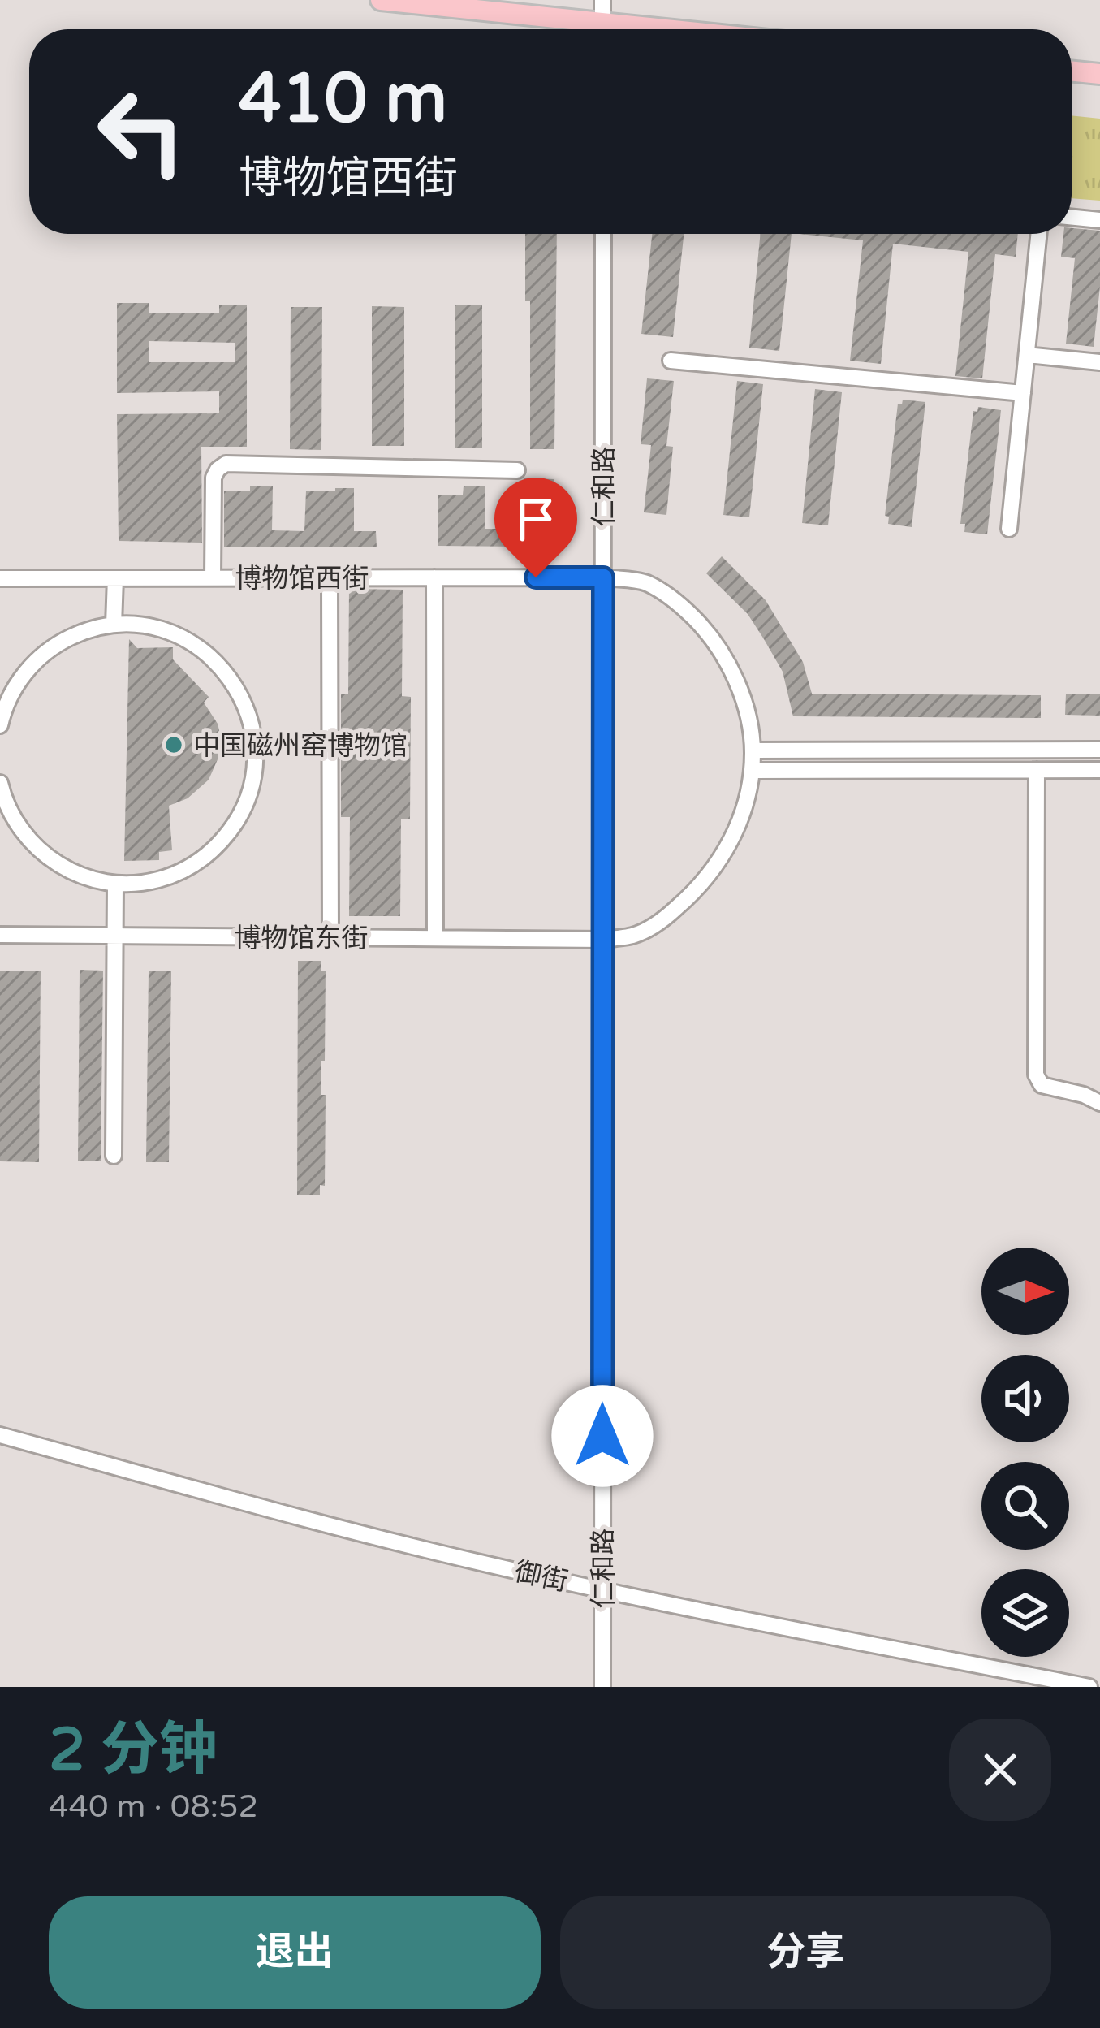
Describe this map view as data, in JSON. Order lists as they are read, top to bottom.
{
  "streets": {
    "street": [
      "仁和路",
      "博物馆西街",
      "博物馆东街",
      "御街"
    ]
  },
  "crossings": [
    ["仁和路", "博物馆西街"],
    ["仁和路", "博物馆东街"],
    ["仁和路", "御街"],
    ["博物馆西街", "博物馆东街"]
  ],
  "places": ["中国磁州窑博物馆"],
  "north": "right",
  "page": {
    "turn": ["410 m", "博物馆西街"],
    "heading": ["2 分钟", "440 m · 08:52"],
    "buttons": ["退出", "分享"]
  }
}
